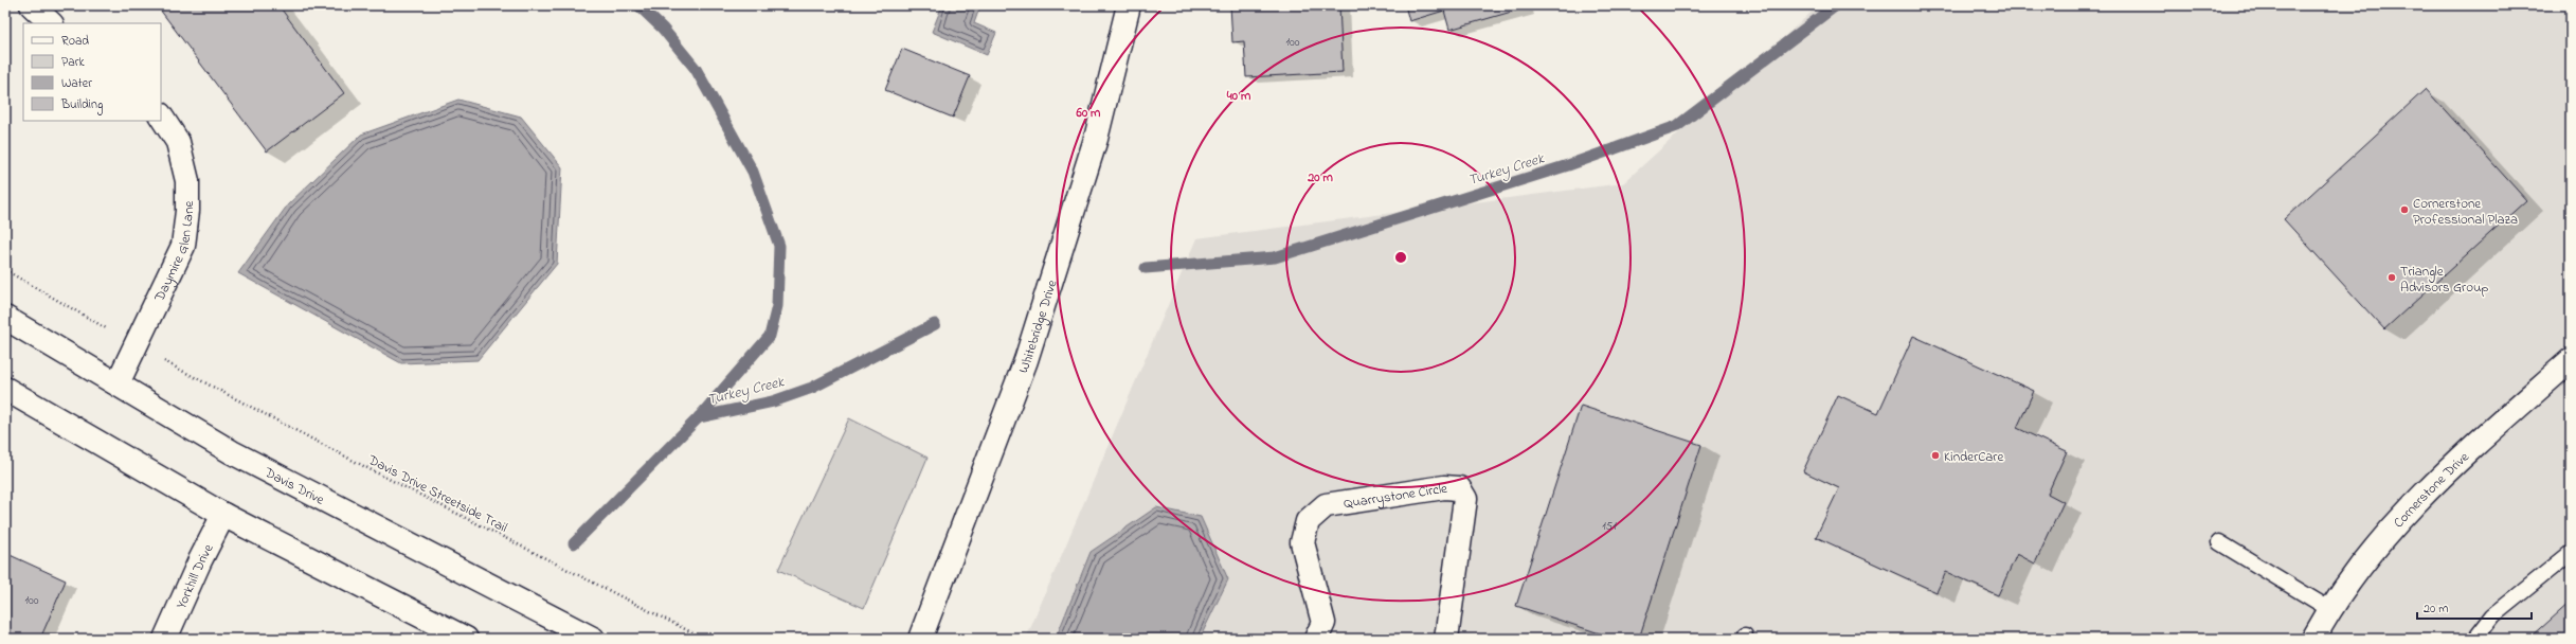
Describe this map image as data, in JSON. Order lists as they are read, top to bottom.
{
  "streets": {
    "street": [
      "Daymire Glen Lane",
      "Whitebridge Drive",
      "Davis Drive",
      "Cornerstone Drive",
      "Quarrystone Circle",
      "Yorkhill Drive"
    ],
    "path": ["Davis Drive Streetside Trail"]
  },
  "crossings": [
    ["Daymire Glen Lane", "Davis Drive"]
  ],
  "water": ["Turkey Creek"],
  "places": ["Cornerstone Professional Plaza", "Triangle Advisors Group", "KinderCare"],
  "house_numbers": ["100", "151", "100"],
  "legend": [
    "Road",
    "Park",
    "Water",
    "Building"
  ],
  "scale_bar": "20 m",
  "rings": ["40 m", "60 m", "20 m"]
}
